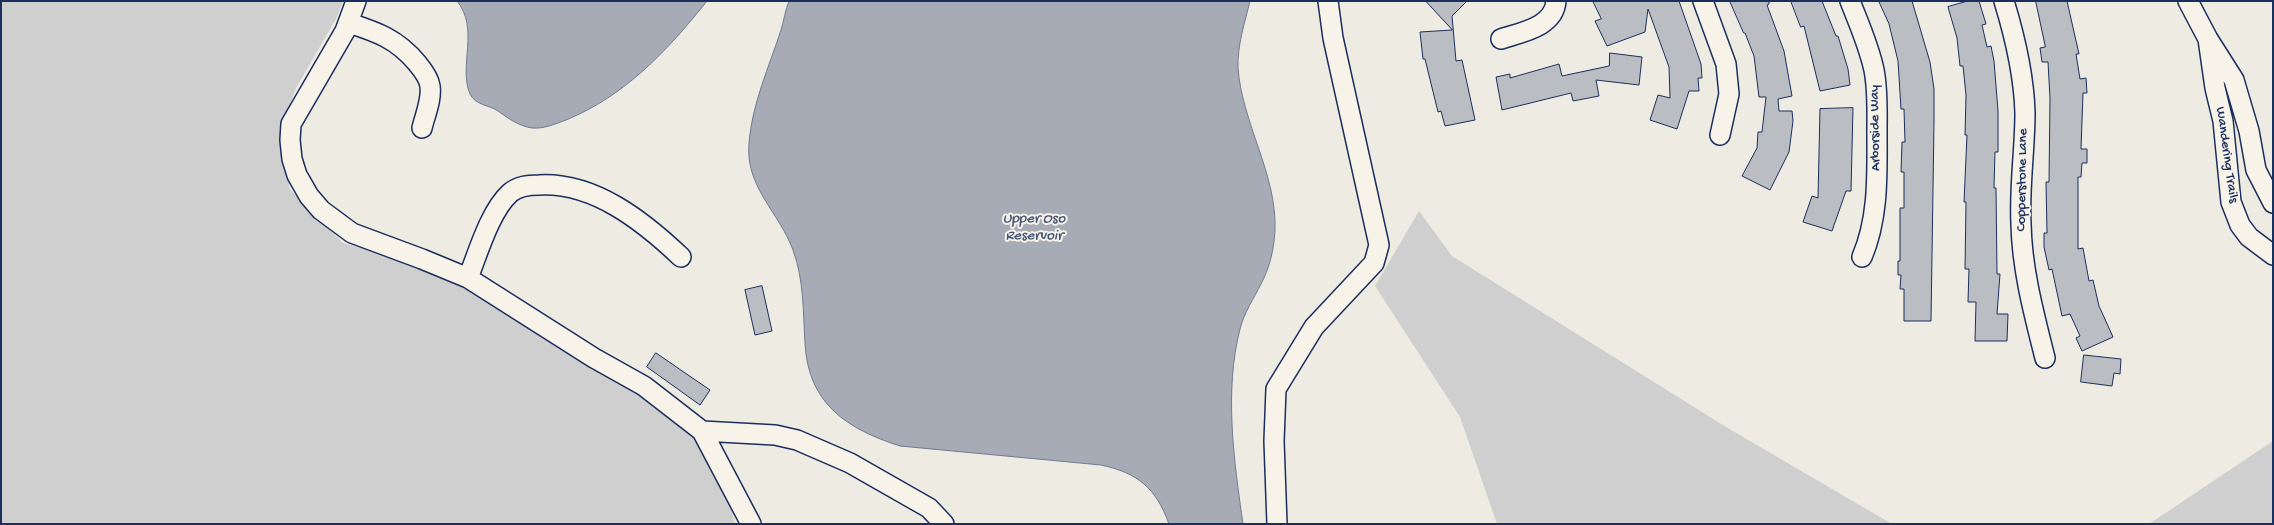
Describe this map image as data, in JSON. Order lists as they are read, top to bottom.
{
  "streets": {
    "street": ["Arborside Way", "Wandering Trails", "Copperstone Lane"]
  },
  "water": ["Upper Oso Reservoir"]
}
